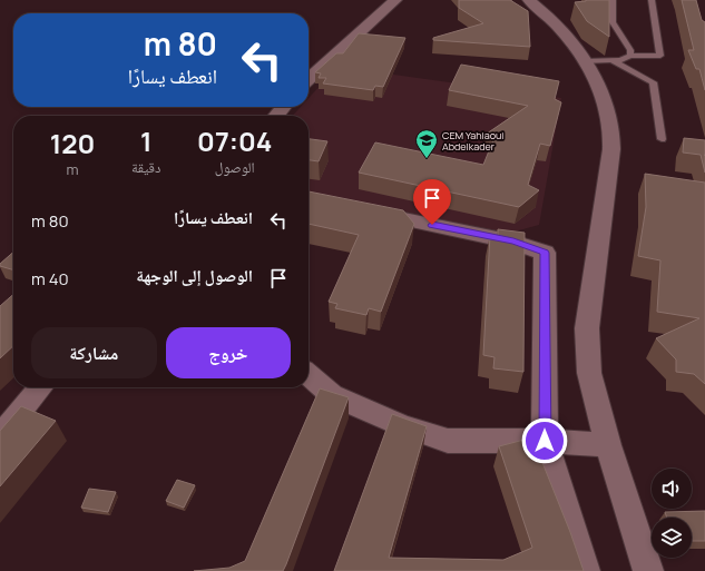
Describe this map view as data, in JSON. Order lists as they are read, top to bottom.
{
  "places": {
    "school or university": ["CEM Yahiaoui Abdelkader"]
  },
  "page": {
    "turn": ["80 m", "انعطف يسارًا"],
    "eta": [
      "07:04",
      "الوصول",
      "1",
      "دقيقة",
      "120",
      "m"
    ],
    "list": [
      {
        "name": "انعطف يسارًا",
        "value": "80 m"
      },
      {
        "name": "الوصول إلى الوجهة",
        "value": "40 m"
      }
    ],
    "buttons": ["خروج", "مشاركة"]
  }
}
